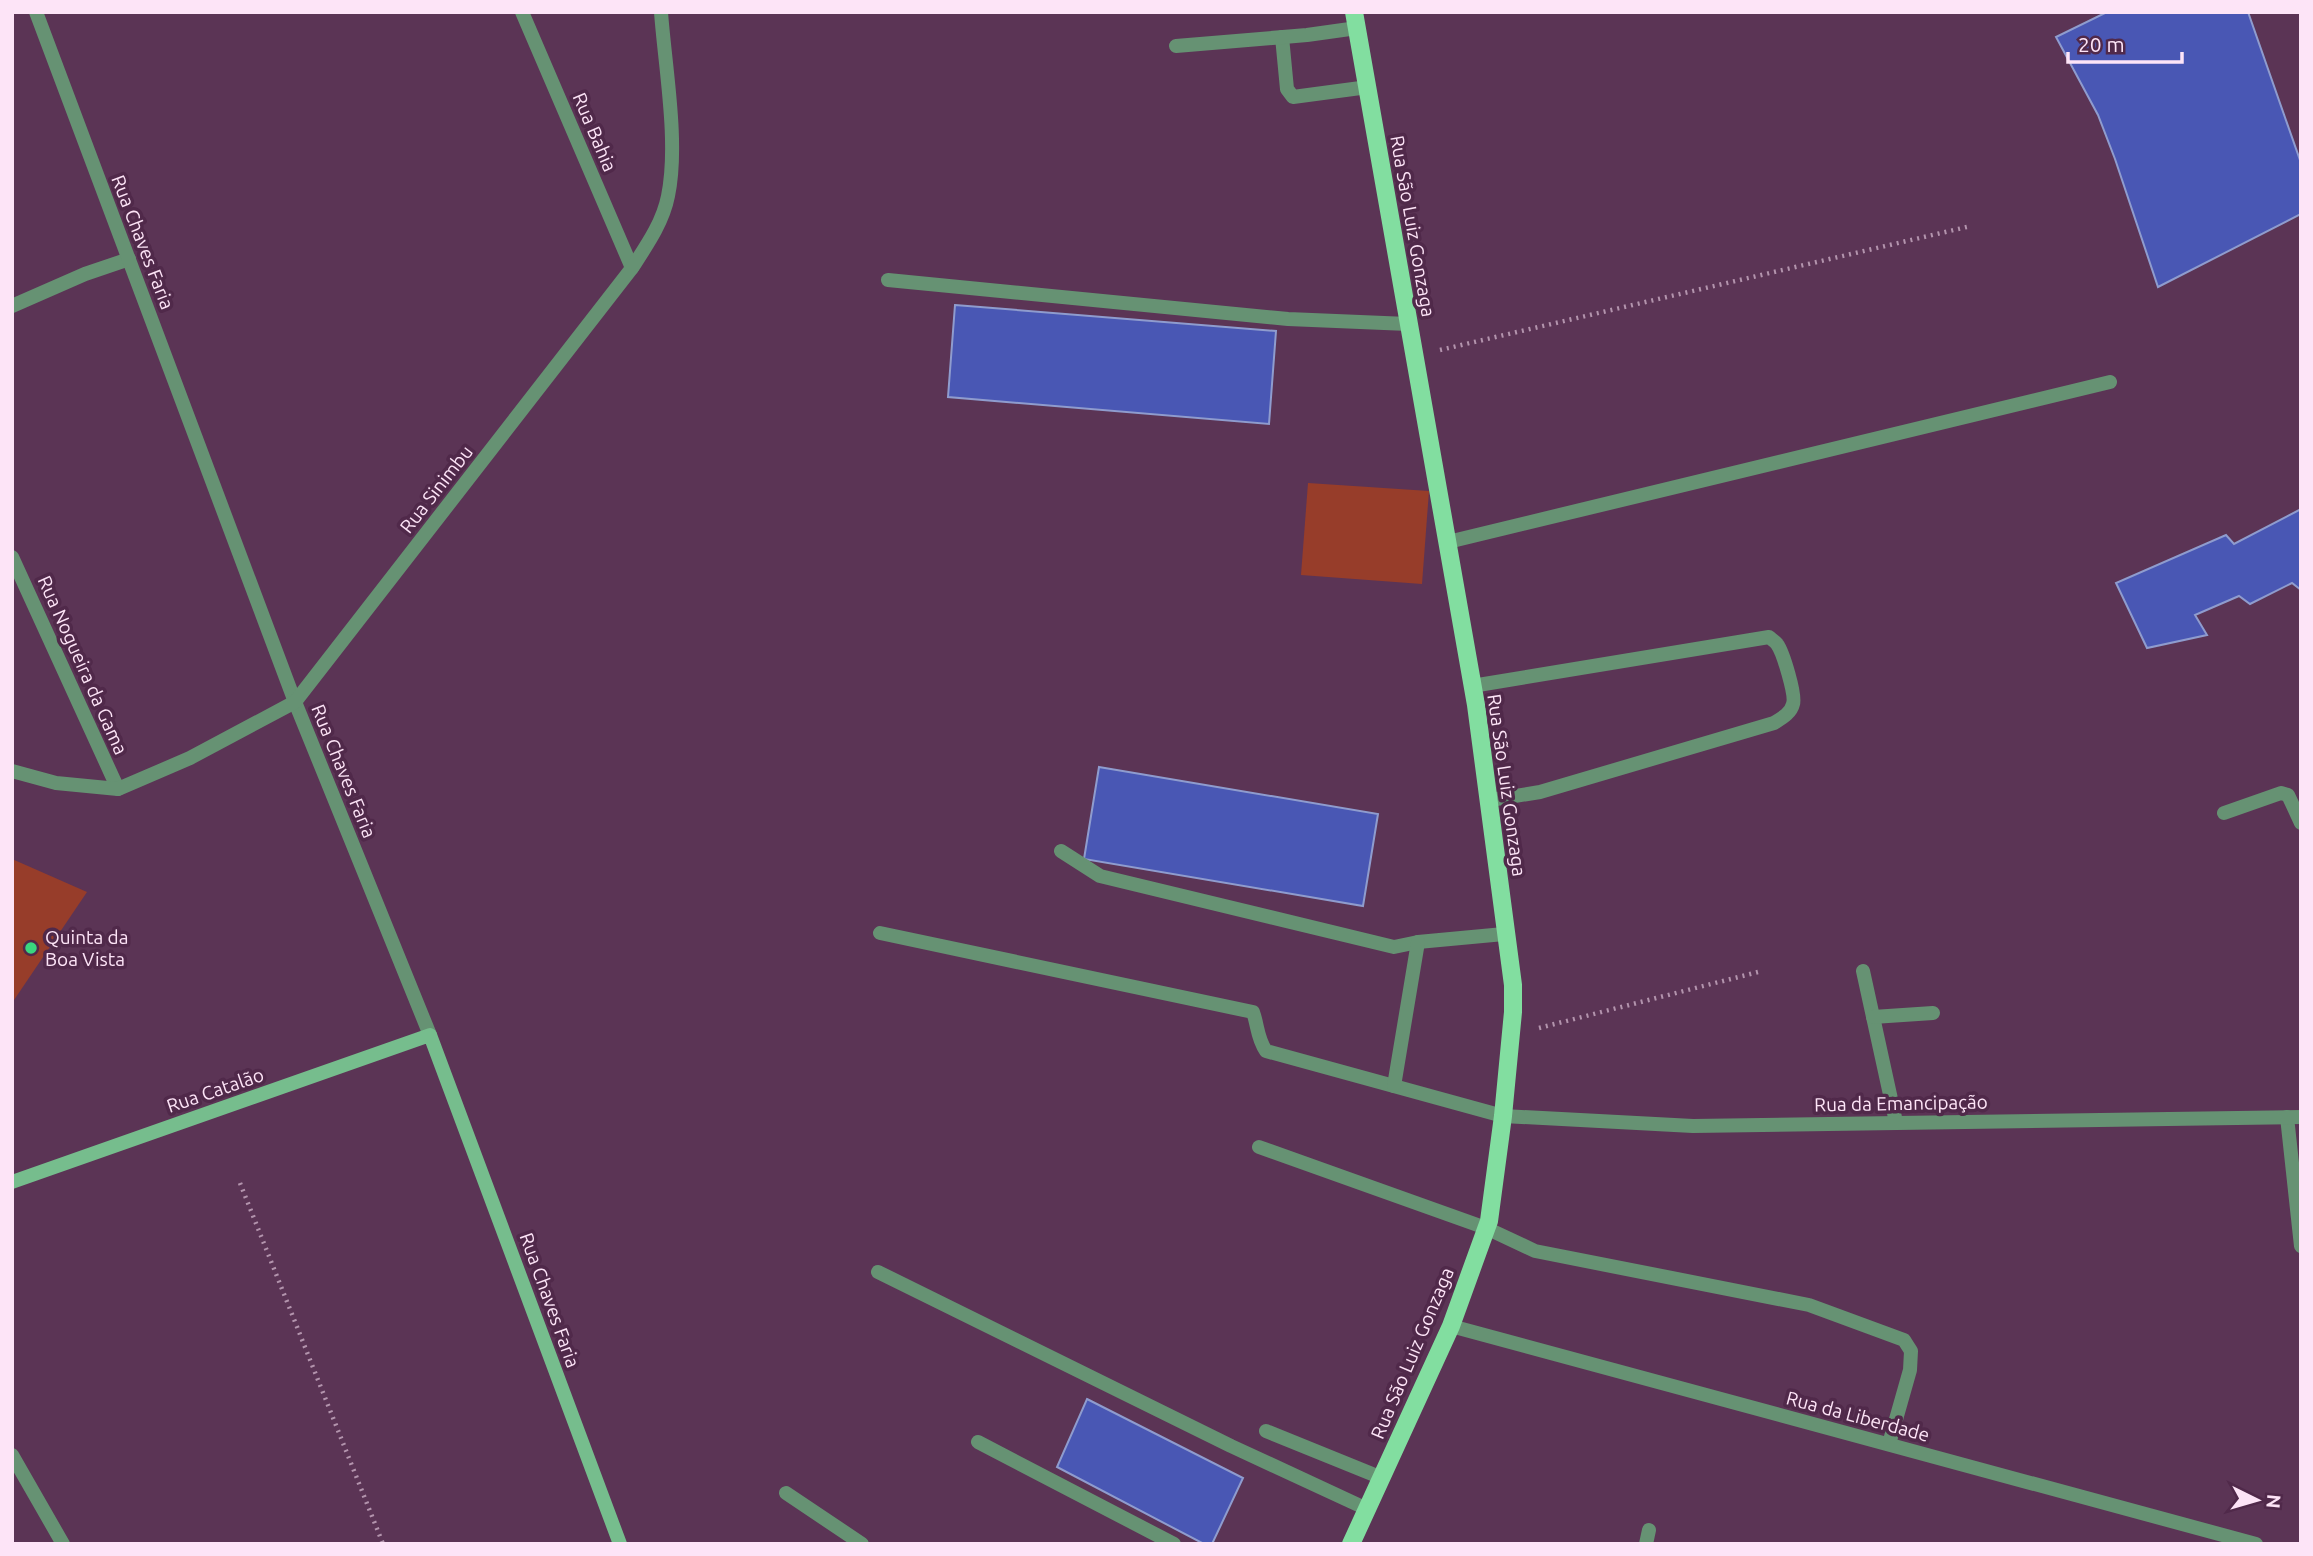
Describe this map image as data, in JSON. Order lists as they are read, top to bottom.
{
  "streets": {
    "main road": ["Rua São Luiz Gonzaga", "Rua Chaves Faria", "Rua Catalão"],
    "street": [
      "Rua Bahia",
      "Rua Sinimbu",
      "Rua Nogueira da Gama",
      "Rua da Emancipação",
      "Rua da Liberdade"
    ]
  },
  "crossings": [
    ["Rua Bahia", "Rua Sinimbu"],
    ["Rua São Luiz Gonzaga", "Rua da Emancipação"],
    ["Rua São Luiz Gonzaga", "Rua da Liberdade"],
    ["Rua Chaves Faria", "Rua Sinimbu"],
    ["Rua Chaves Faria", "Rua Catalão"],
    ["Rua Sinimbu", "Rua Nogueira da Gama"]
  ],
  "places": ["Quinta da Boa Vista"],
  "scale_bar": "20 m",
  "north": "right"
}
